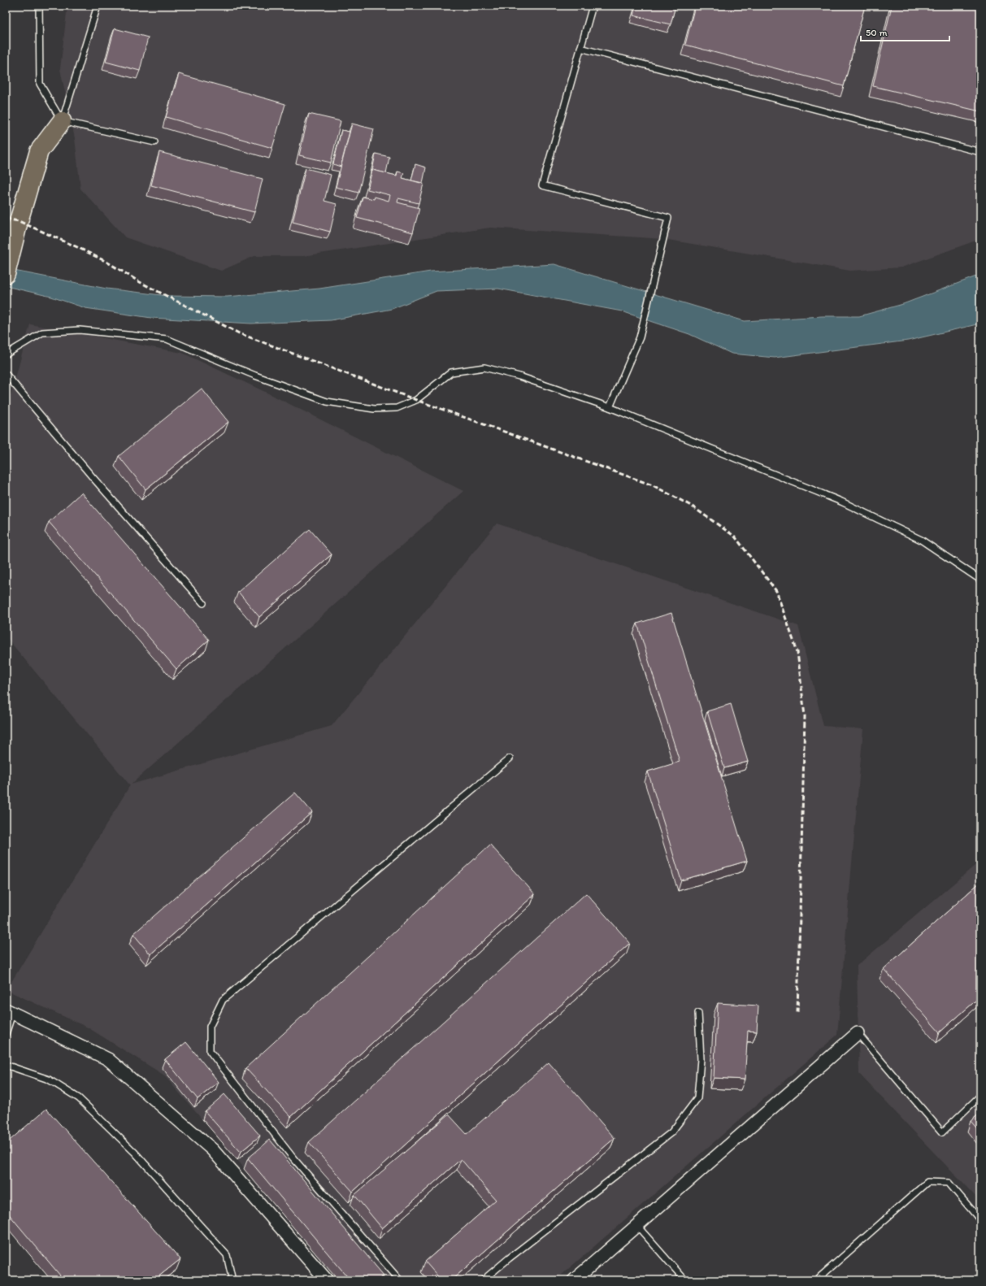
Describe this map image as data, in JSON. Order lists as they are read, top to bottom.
{
  "scale_bar": "50 m"
}
